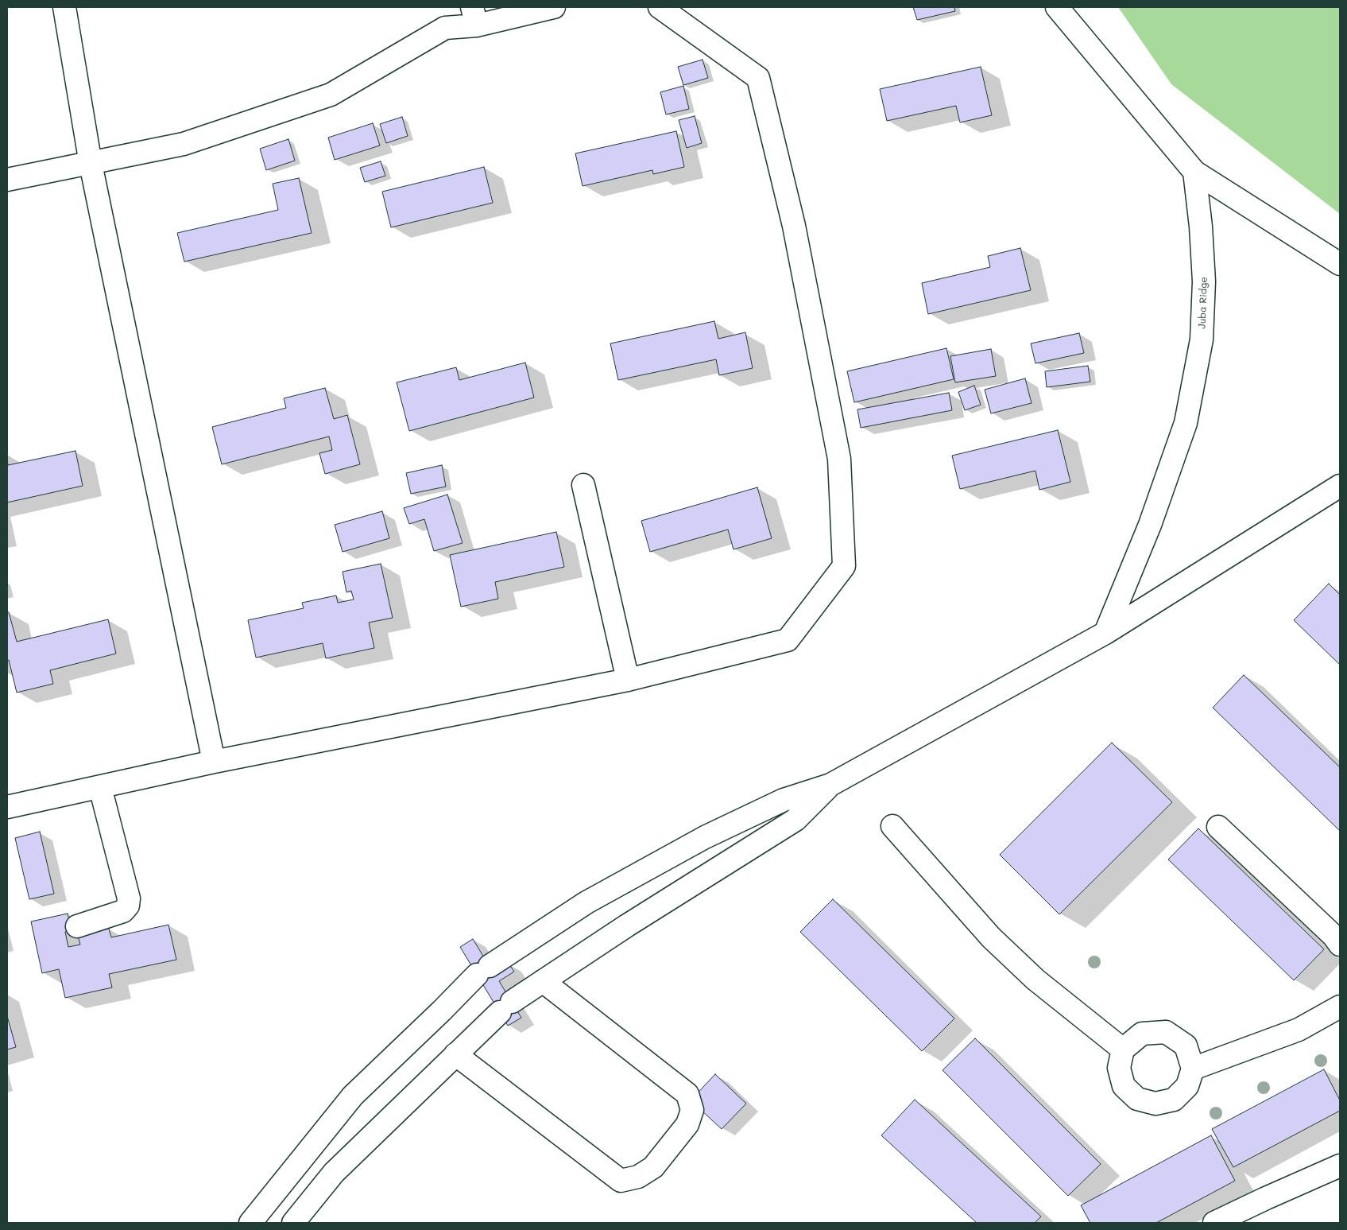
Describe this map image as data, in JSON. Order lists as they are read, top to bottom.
{
  "streets": {
    "street": ["Juba Ridge"]
  }
}
